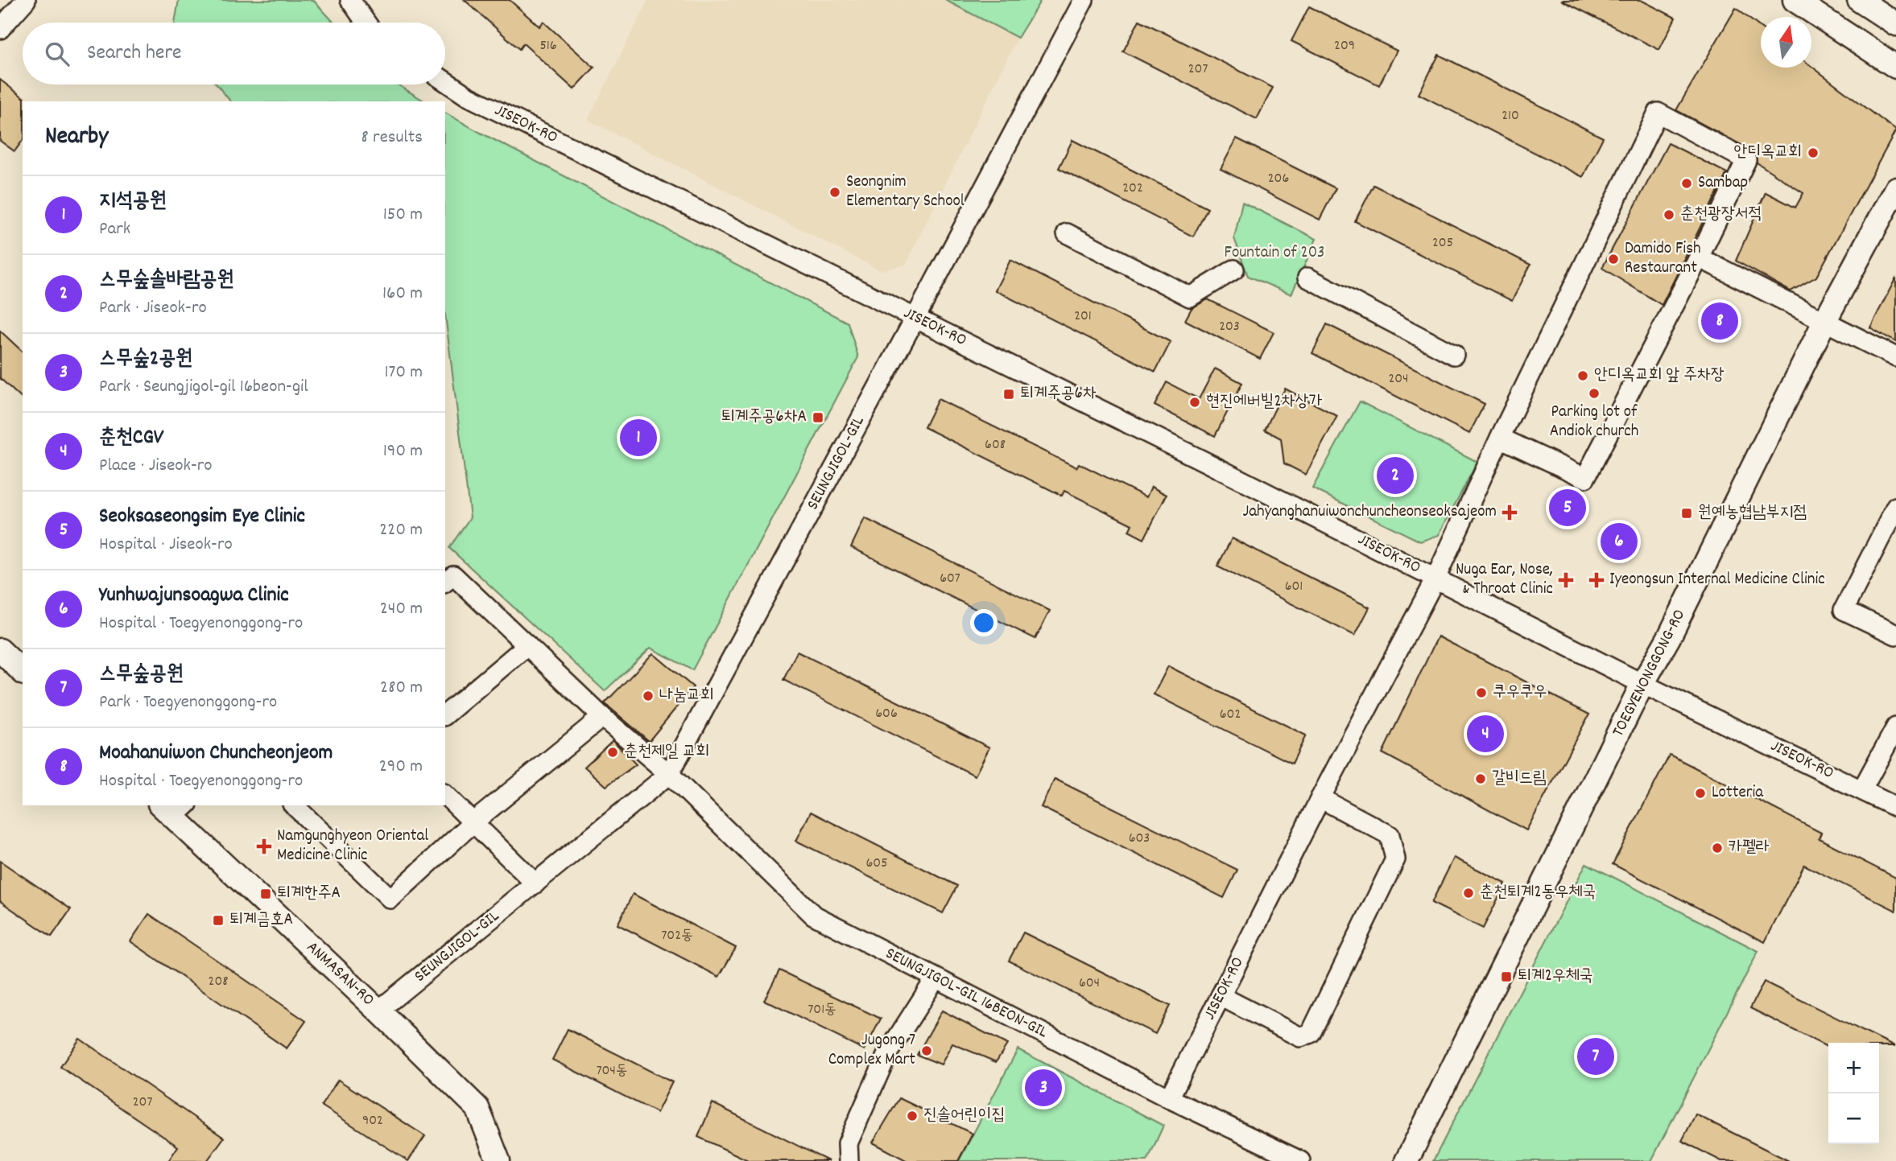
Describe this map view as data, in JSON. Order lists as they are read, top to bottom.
{
  "streets": {
    "street": [
      "JISEOK-RO",
      "SEUNGJIGOL-GIL",
      "TOEGYENONGGONG-RO",
      "ANMASAN-RO",
      "SEUNGJIGOL-GIL 16BEON-GIL"
    ]
  },
  "crossings": [
    ["JISEOK-RO", "SEUNGJIGOL-GIL"],
    ["JISEOK-RO", "TOEGYENONGGONG-RO"],
    ["JISEOK-RO", "SEUNGJIGOL-GIL 16BEON-GIL"],
    ["SEUNGJIGOL-GIL", "ANMASAN-RO"],
    ["SEUNGJIGOL-GIL", "SEUNGJIGOL-GIL 16BEON-GIL"]
  ],
  "parks": ["Fountain of 203"],
  "places": {
    "other": [
      "안디옥교회",
      "Sambap",
      "Seongnim Elementary School",
      "춘천광장서적",
      "Damido Fish Restaurant",
      "안디옥교회 앞 주차장",
      "Parking lot of Andiok church",
      "현진에버빌2차상가",
      "쿠우쿠우",
      "나눔교회",
      "춘천제일 교회",
      "갈비드림",
      "Lotteria",
      "카펠라",
      "춘천퇴계2동우체국",
      "Jugong 7 Complex Mart",
      "진솔어린이집"
    ],
    "transit": [
      "퇴계주공6차",
      "퇴계주공6차A",
      "원예농협남부지점",
      "퇴계한주A",
      "퇴계금호A",
      "퇴계2우체국"
    ],
    "health": [
      "Jahyanghanuiwonchuncheonseoksajeom",
      "Nuga Ear, Nose, & Throat Clinic",
      "Iyeongsun Internal Medicine Clinic",
      "Namgunghyeon Oriental Medicine Clinic"
    ]
  },
  "house_numbers": [
    "516",
    "209",
    "207",
    "210",
    "206",
    "202",
    "205",
    "201",
    "203",
    "204",
    "608",
    "607",
    "601",
    "606",
    "602",
    "603",
    "605",
    "702동",
    "208",
    "604",
    "701동",
    "704동",
    "207",
    "902"
  ],
  "north": "top",
  "page": {
    "search": "Search here",
    "heading": ["Nearby", "8 results"],
    "list": [
      {
        "mark": "1",
        "name": "지석공원",
        "note": "Park",
        "value": "150 m"
      },
      {
        "mark": "2",
        "name": "스무숲솔바람공원",
        "note": "Park · Jiseok-ro",
        "value": "160 m"
      },
      {
        "mark": "3",
        "name": "스무숲2공원",
        "note": "Park · Seungjigol-gil 16beon-gil",
        "value": "170 m"
      },
      {
        "mark": "4",
        "name": "춘천CGV",
        "note": "Place · Jiseok-ro",
        "value": "190 m"
      },
      {
        "mark": "5",
        "name": "Seoksaseongsim Eye Clinic",
        "note": "Hospital · Jiseok-ro",
        "value": "220 m"
      },
      {
        "mark": "6",
        "name": "Yunhwajunsoagwa Clinic",
        "note": "Hospital · Toegyenonggong-ro",
        "value": "240 m"
      },
      {
        "mark": "7",
        "name": "스무숲공원",
        "note": "Park · Toegyenonggong-ro",
        "value": "280 m"
      },
      {
        "mark": "8",
        "name": "Moahanuiwon Chuncheonjeom",
        "note": "Hospital · Toegyenonggong-ro",
        "value": "290 m"
      }
    ],
    "pins": [
      "8",
      "1",
      "2",
      "5",
      "6",
      "4",
      "7",
      "3"
    ],
    "map_buttons": ["+", "−"]
  }
}
